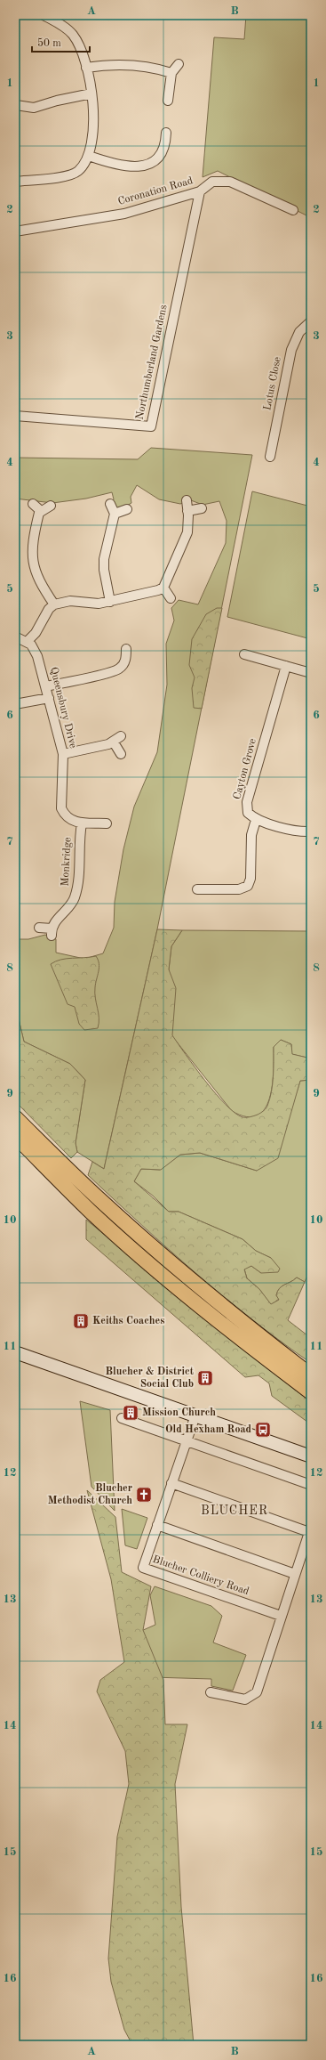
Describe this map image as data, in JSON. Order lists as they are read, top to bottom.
{
  "streets": {
    "street": [
      "Coronation Road",
      "Northumberland Gardens",
      "Lotus Close",
      "Queensbury Drive",
      "Cayton Grove",
      "Monkridge",
      "Blucher Colliery Road"
    ]
  },
  "crossings": [
    ["Coronation Road", "Northumberland Gardens"],
    ["Queensbury Drive", "Monkridge"]
  ],
  "districts": ["BLUCHER"],
  "places": {
    "building": ["Keiths Coaches", "Blucher & District Social Club", "Mission Church"],
    "bus stop": ["Old Hexham Road"],
    "church": ["Blucher Methodist Church"]
  },
  "scale_bar": "50 m",
  "grid": {
    "columns": ["A", "B"],
    "rows": [
      "1",
      "2",
      "3",
      "4",
      "5",
      "6",
      "7",
      "8",
      "9",
      "10",
      "11",
      "12",
      "13",
      "14",
      "15",
      "16"
    ]
  }
}
